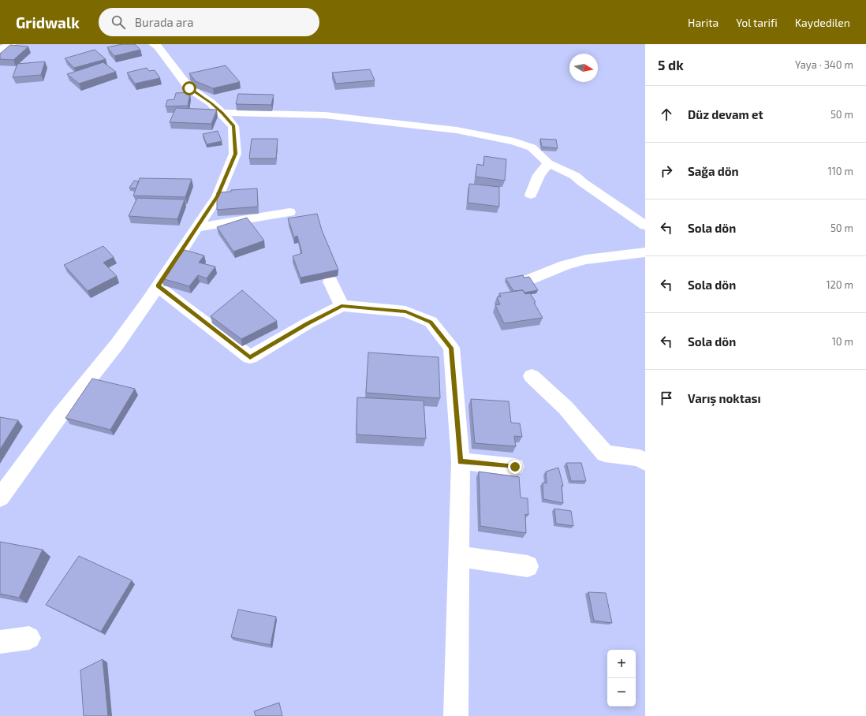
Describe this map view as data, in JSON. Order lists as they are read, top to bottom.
{
  "north": "right",
  "page": {
    "header": "Gridwalk",
    "search": "Burada ara",
    "nav": ["Harita", "Yol tarifi", "Kaydedilen"],
    "heading": ["5 dk", "Yaya · 340 m"],
    "list": [
      ["Düz devam et", "50 m"],
      ["Sağa dön", "110 m"],
      ["Sola dön", "50 m"],
      ["Sola dön", "120 m"],
      ["Sola dön", "10 m"],
      "Varış noktası"
    ],
    "map_buttons": ["+", "−"]
  }
}
